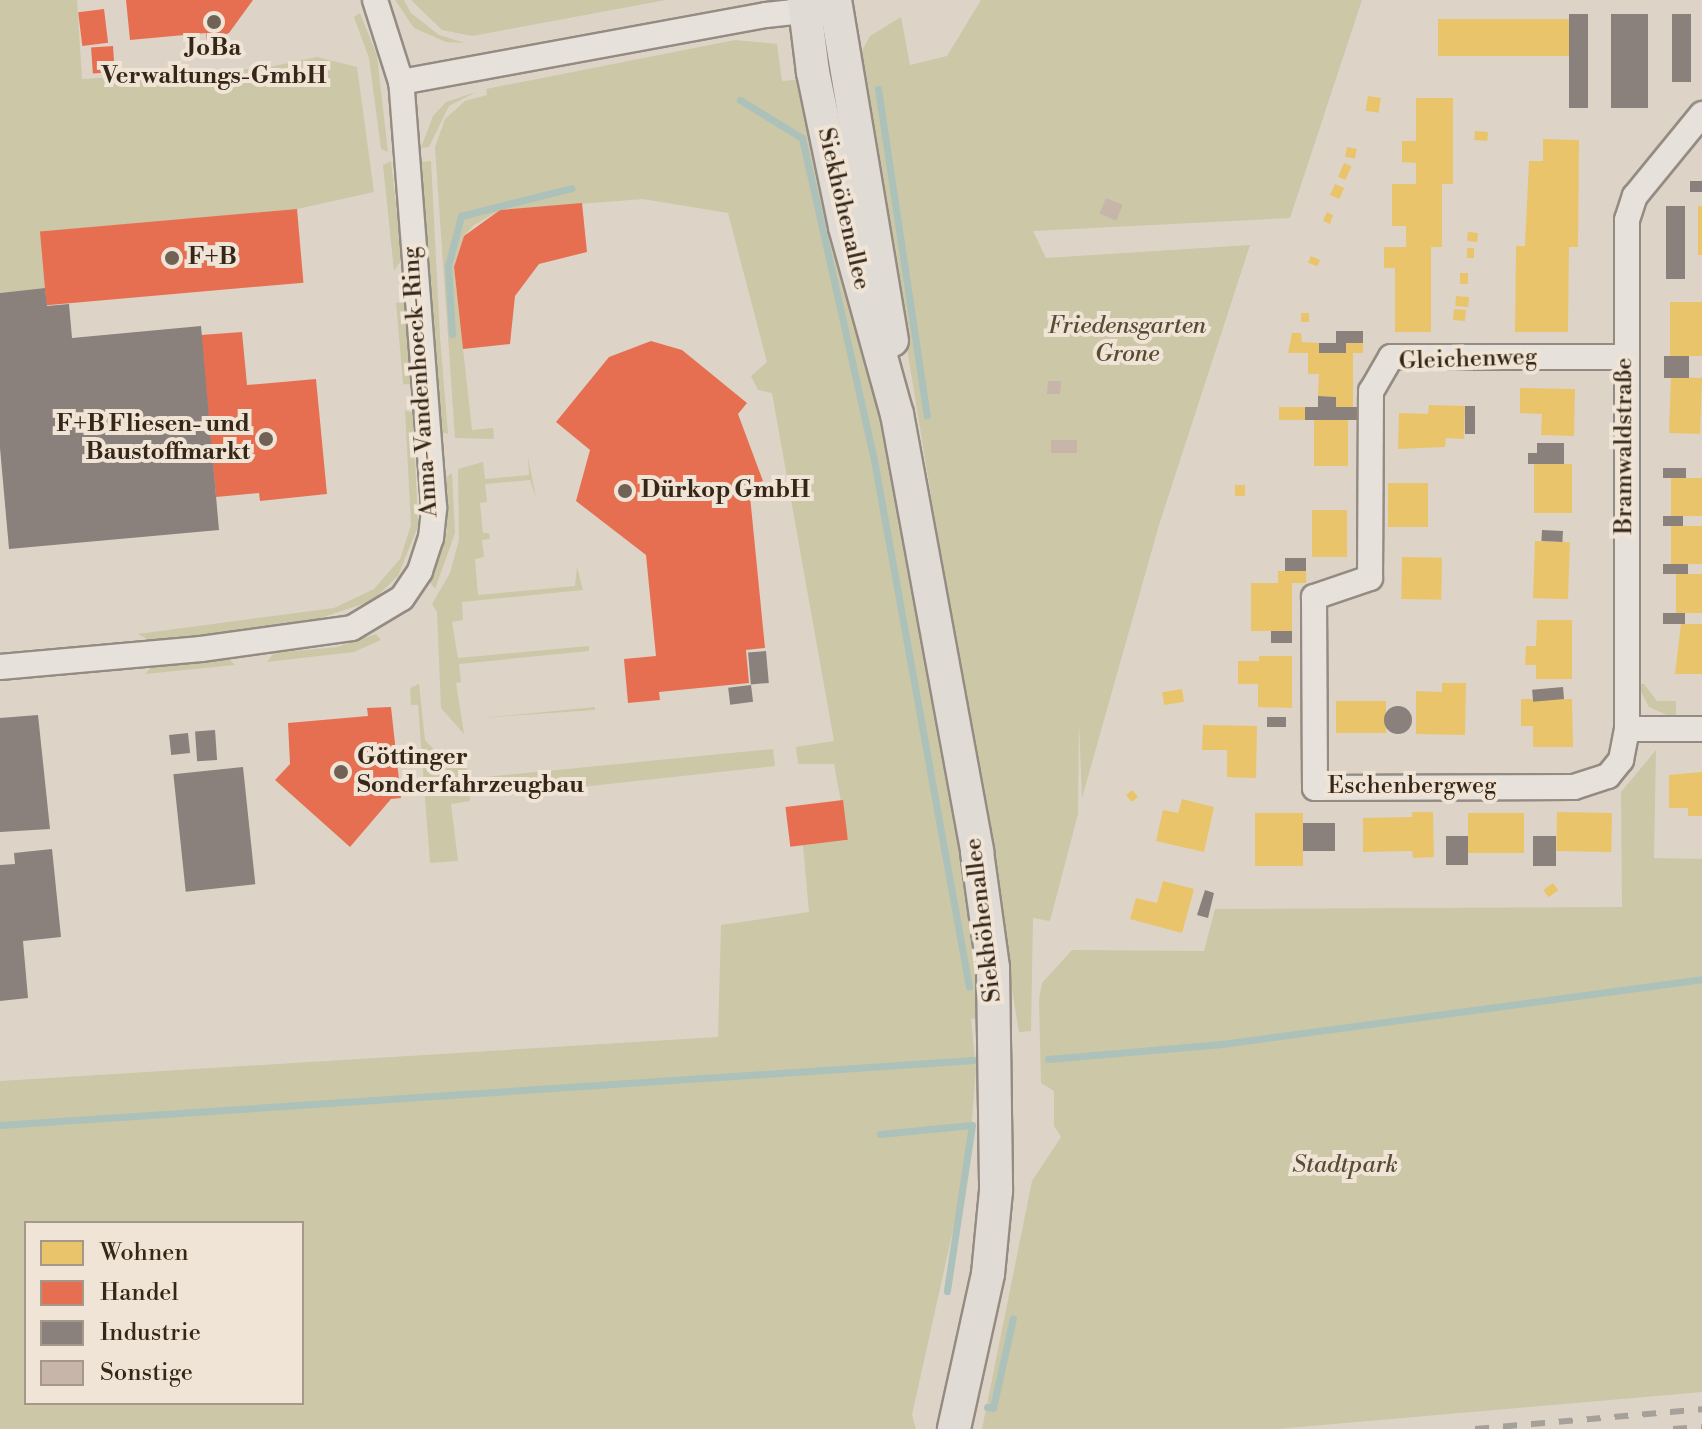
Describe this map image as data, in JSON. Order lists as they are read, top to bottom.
{
  "streets": {
    "main road": ["Siekhöhenallee"],
    "street": [
      "Gleichenweg",
      "Anna-Vandenhoeck-Ring",
      "Bramwaldstraße",
      "Eschenbergweg"
    ]
  },
  "crossings": [
    ["Gleichenweg", "Bramwaldstraße"],
    ["Gleichenweg", "Eschenbergweg"],
    ["Bramwaldstraße", "Eschenbergweg"]
  ],
  "parks": ["Friedensgarten Grone", "Stadtpark"],
  "places": [
    "JoBa Verwaltungs-GmbH",
    "F+B",
    "F+B Fliesen- und Baustoffmarkt",
    "Dürkop GmbH",
    "Göttinger Sonderfahrzeugbau"
  ],
  "legend": [
    "Wohnen",
    "Handel",
    "Industrie",
    "Sonstige"
  ]
}
